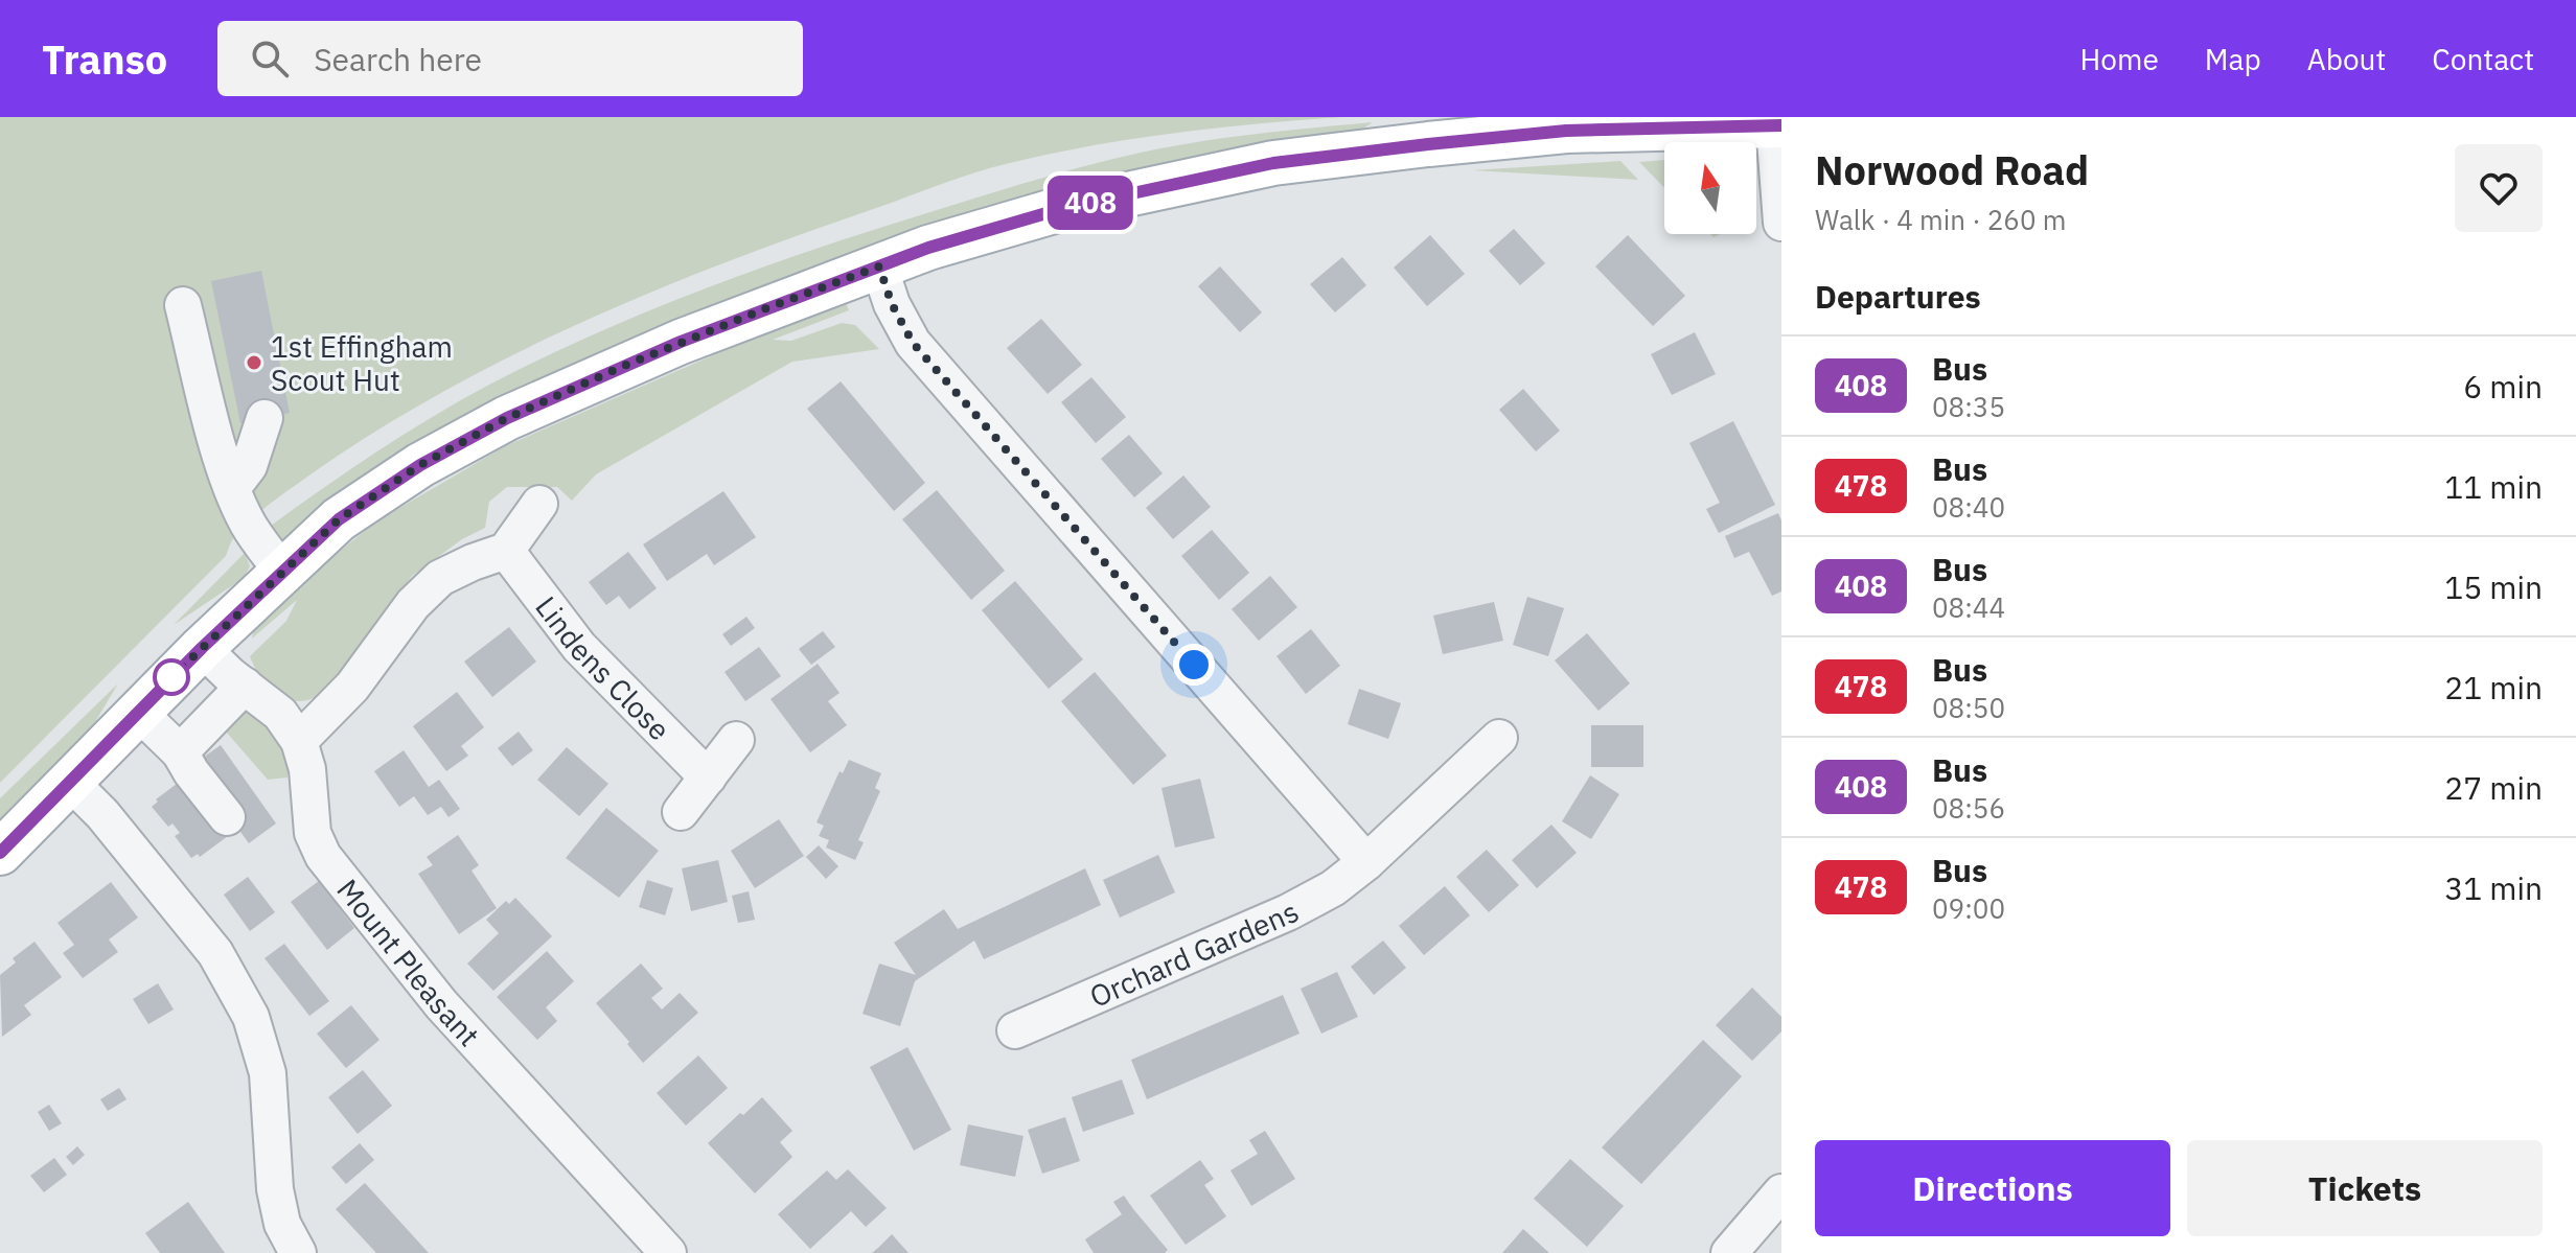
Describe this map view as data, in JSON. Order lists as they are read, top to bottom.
{
  "streets": {
    "street": ["Lindens Close", "Orchard Gardens", "Mount Pleasant"]
  },
  "places": ["1st Effingham Scout Hut"],
  "lines": ["bus line 408"],
  "north": "top",
  "page": {
    "header": "Transo",
    "search": "Search here",
    "nav": [
      "Home",
      "Map",
      "About",
      "Contact"
    ],
    "on_map": "408",
    "heading": [
      ["Norwood Road", "Walk · 4 min · 260 m"],
      "Departures"
    ],
    "list": [
      {
        "mark": "408",
        "name": "Bus",
        "note": "08:35",
        "value": "6 min"
      },
      {
        "mark": "478",
        "name": "Bus",
        "note": "08:40",
        "value": "11 min"
      },
      {
        "mark": "408",
        "name": "Bus",
        "note": "08:44",
        "value": "15 min"
      },
      {
        "mark": "478",
        "name": "Bus",
        "note": "08:50",
        "value": "21 min"
      },
      {
        "mark": "408",
        "name": "Bus",
        "note": "08:56",
        "value": "27 min"
      },
      {
        "mark": "478",
        "name": "Bus",
        "note": "09:00",
        "value": "31 min"
      }
    ],
    "buttons": ["Directions", "Tickets"]
  }
}
